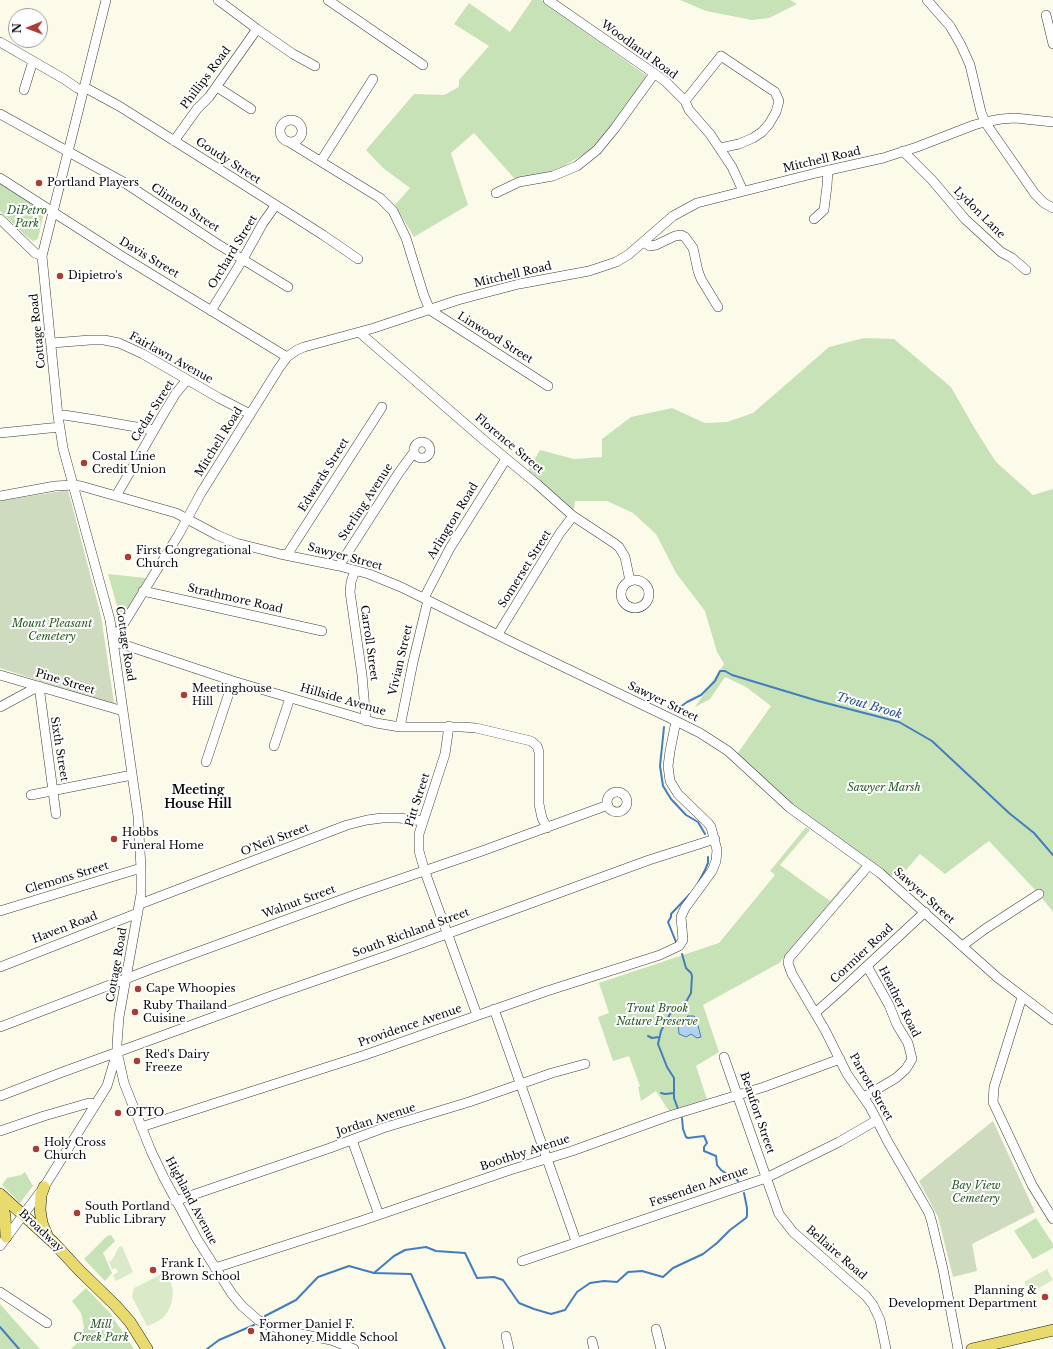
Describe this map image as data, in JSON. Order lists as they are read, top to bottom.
{
  "streets": {
    "main road": ["Broadway"],
    "street": [
      "Woodland Road",
      "Phillips Road",
      "Mitchell Road",
      "Goudy Street",
      "Clinton Street",
      "Lydon Lane",
      "Orchard Street",
      "Davis Street",
      "Cottage Road",
      "Linwood Street",
      "Fairlawn Avenue",
      "Cedar Street",
      "Florence Street",
      "Edwards Street",
      "Sterling Avenue",
      "Arlington Road",
      "Sawyer Street",
      "Somerset Street",
      "Strathmore Road",
      "Carroll Street",
      "Vivian Street",
      "Pine Street",
      "Hillside Avenue",
      "Sixth Street",
      "Pitt Street",
      "O'Neil Street",
      "Clemons Street",
      "Walnut Street",
      "Haven Road",
      "South Richland Street",
      "Cormier Road",
      "Heather Road",
      "Providence Avenue",
      "Parrott Street",
      "Beaufort Street",
      "Jordan Avenue",
      "Boothby Avenue",
      "Fessenden Avenue",
      "Highland Avenue",
      "Bellaire Road"
    ]
  },
  "crossings": [
    ["Woodland Road", "Mitchell Road"],
    ["Phillips Road", "Goudy Street"],
    ["Mitchell Road", "Lydon Lane"],
    ["Mitchell Road", "Davis Street"],
    ["Mitchell Road", "Cottage Road"],
    ["Mitchell Road", "Linwood Street"],
    ["Mitchell Road", "Fairlawn Avenue"],
    ["Mitchell Road", "Florence Street"],
    ["Mitchell Road", "Sawyer Street"],
    ["Mitchell Road", "Strathmore Road"],
    ["Mitchell Road", "Hillside Avenue"],
    ["Goudy Street", "Orchard Street"],
    ["Goudy Street", "Cottage Road"],
    ["Clinton Street", "Orchard Street"],
    ["Clinton Street", "Cottage Road"],
    ["Orchard Street", "Davis Street"],
    ["Davis Street", "Cottage Road"],
    ["Cottage Road", "Fairlawn Avenue"],
    ["Cottage Road", "Sawyer Street"],
    ["Cottage Road", "Pine Street"],
    ["Cottage Road", "Hillside Avenue"],
    ["Cottage Road", "O'Neil Street"],
    ["Cottage Road", "Clemons Street"],
    ["Cottage Road", "Walnut Street"],
    ["Cottage Road", "Haven Road"],
    ["Cottage Road", "South Richland Street"],
    ["Cottage Road", "Highland Avenue"],
    ["Cottage Road", "Broadway"],
    ["Fairlawn Avenue", "Cedar Street"],
    ["Cedar Street", "Sawyer Street"],
    ["Florence Street", "Arlington Road"],
    ["Florence Street", "Somerset Street"],
    ["Edwards Street", "Sawyer Street"],
    ["Sterling Avenue", "Sawyer Street"],
    ["Arlington Road", "Sawyer Street"],
    ["Arlington Road", "Vivian Street"],
    ["Sawyer Street", "Somerset Street"],
    ["Sawyer Street", "Carroll Street"],
    ["Sawyer Street", "Vivian Street"],
    ["Sawyer Street", "Cormier Road"],
    ["Sawyer Street", "Parrott Street"],
    ["Carroll Street", "Hillside Avenue"],
    ["Vivian Street", "Hillside Avenue"],
    ["Pine Street", "Sixth Street"],
    ["Hillside Avenue", "Pitt Street"],
    ["Hillside Avenue", "Walnut Street"],
    ["Pitt Street", "O'Neil Street"],
    ["Pitt Street", "Walnut Street"],
    ["Pitt Street", "South Richland Street"],
    ["Pitt Street", "Providence Avenue"],
    ["O'Neil Street", "Haven Road"],
    ["South Richland Street", "Providence Avenue"],
    ["South Richland Street", "Highland Avenue"],
    ["Cormier Road", "Heather Road"],
    ["Cormier Road", "Parrott Street"],
    ["Heather Road", "Parrott Street"],
    ["Providence Avenue", "Highland Avenue"],
    ["Parrott Street", "Boothby Avenue"],
    ["Parrott Street", "Fessenden Avenue"],
    ["Beaufort Street", "Boothby Avenue"],
    ["Beaufort Street", "Fessenden Avenue"],
    ["Beaufort Street", "Bellaire Road"],
    ["Jordan Avenue", "Highland Avenue"],
    ["Boothby Avenue", "Highland Avenue"],
    ["Fessenden Avenue", "Bellaire Road"]
  ],
  "districts": ["Meeting House Hill"],
  "water": ["Trout Brook"],
  "parks": [
    "DiPetro Park",
    "Mount Pleasant Cemetery",
    "Sawyer Marsh",
    "Trout Brook Nature Preserve",
    "Bay View Cemetery",
    "Mill Creek Park"
  ],
  "places": [
    "Portland Players",
    "Dipietro's",
    "Costal Line Credit Union",
    "First Congregational Church",
    "Meetinghouse Hill",
    "Hobbs Funeral Home",
    "Cape Whoopies",
    "Ruby Thailand Cuisine",
    "Red's Dairy Freeze",
    "OTTO",
    "Holy Cross Church",
    "South Portland Public Library",
    "Frank I. Brown School",
    "Planning & Development Department",
    "Former Daniel F. Mahoney Middle School"
  ],
  "north": "left"
}
